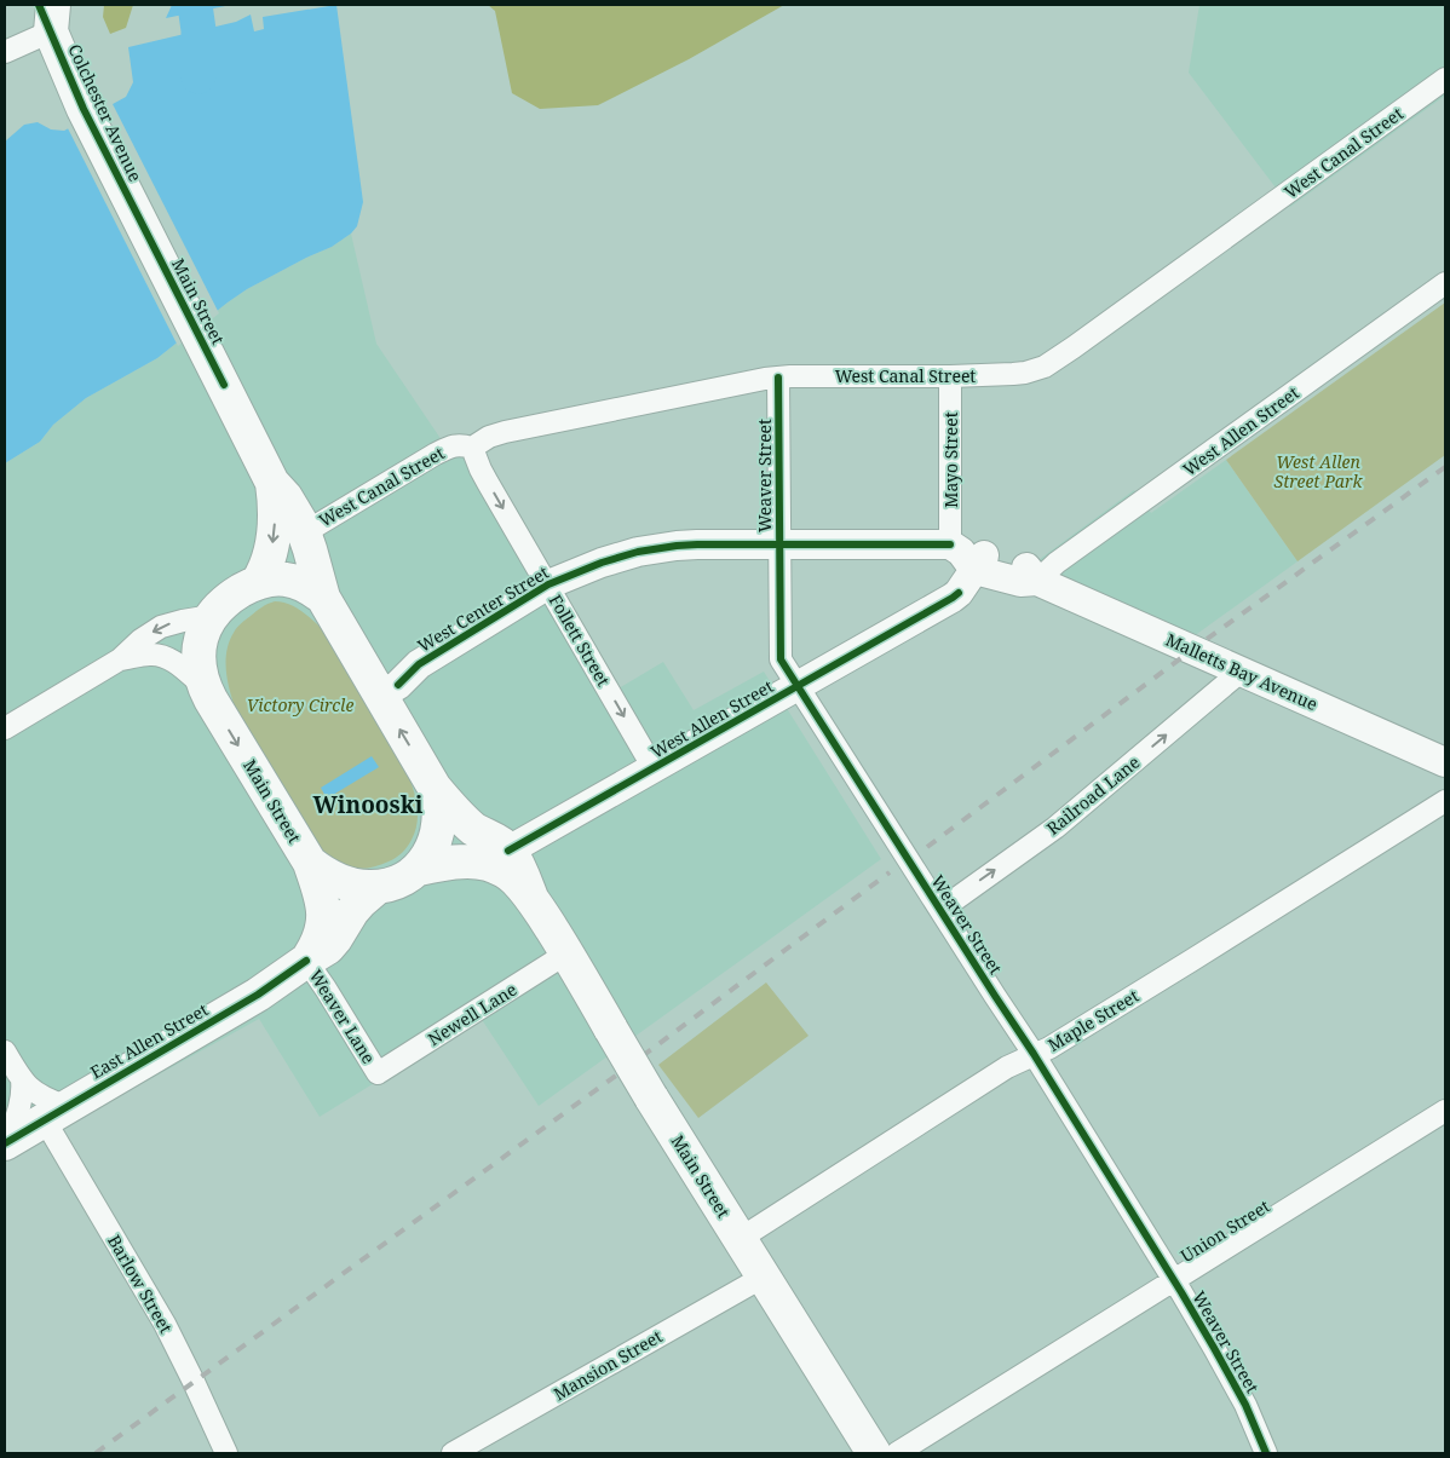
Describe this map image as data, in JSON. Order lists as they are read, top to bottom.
{
  "streets": {
    "main road": ["Colchester Avenue", "Main Street", "East Allen Street"],
    "street": [
      "West Canal Street",
      "West Allen Street",
      "Mayo Street",
      "Weaver Street",
      "West Center Street",
      "Follett Street",
      "Malletts Bay Avenue",
      "Railroad Lane",
      "Newell Lane",
      "Weaver Lane",
      "Maple Street",
      "Union Street",
      "Barlow Street",
      "Mansion Street"
    ]
  },
  "crossings": [
    ["Colchester Avenue", "Main Street"],
    ["West Canal Street", "Main Street"],
    ["West Canal Street", "Mayo Street"],
    ["West Canal Street", "Weaver Street"],
    ["West Canal Street", "Follett Street"],
    ["Main Street", "West Allen Street"],
    ["Main Street", "West Center Street"],
    ["Main Street", "Newell Lane"],
    ["Main Street", "Maple Street"],
    ["Main Street", "East Allen Street"],
    ["Main Street", "Mansion Street"],
    ["West Allen Street", "Mayo Street"],
    ["West Allen Street", "Weaver Street"],
    ["West Allen Street", "West Center Street"],
    ["West Allen Street", "Follett Street"],
    ["West Allen Street", "Malletts Bay Avenue"],
    ["Mayo Street", "West Center Street"],
    ["Mayo Street", "Malletts Bay Avenue"],
    ["Weaver Street", "West Center Street"],
    ["Weaver Street", "Railroad Lane"],
    ["Weaver Street", "Maple Street"],
    ["Weaver Street", "Union Street"],
    ["West Center Street", "Follett Street"],
    ["West Center Street", "Malletts Bay Avenue"],
    ["Malletts Bay Avenue", "Railroad Lane"],
    ["Newell Lane", "Weaver Lane"],
    ["Weaver Lane", "East Allen Street"],
    ["East Allen Street", "Barlow Street"]
  ],
  "one_way": ["Follett Street", "Railroad Lane"],
  "districts": ["Winooski"],
  "parks": ["West Allen Street Park", "Victory Circle"]
}
